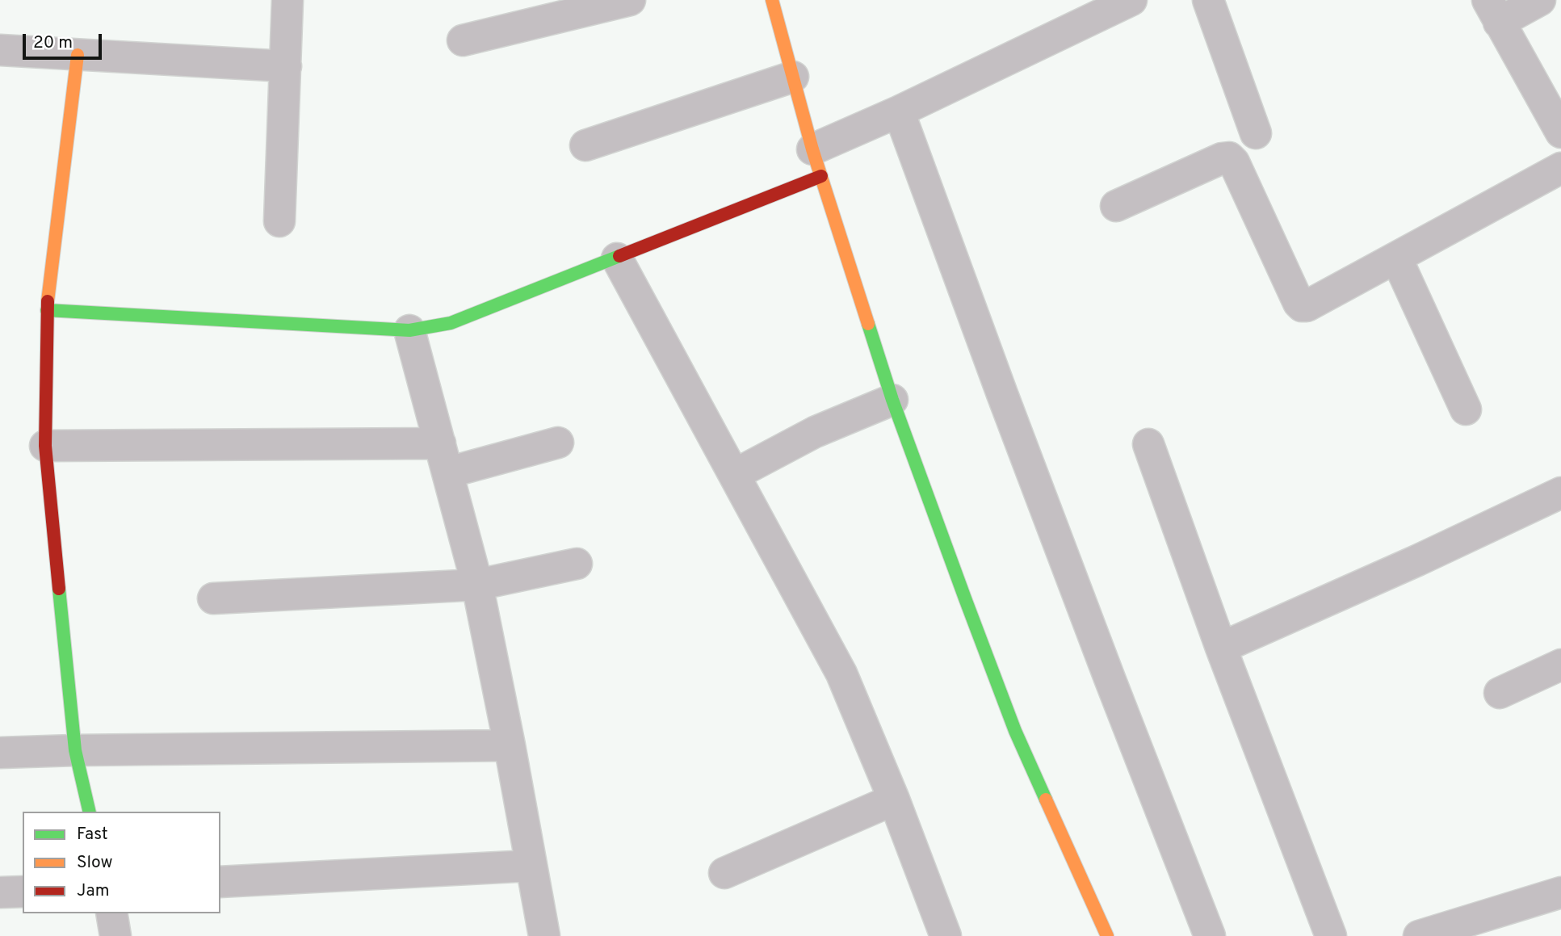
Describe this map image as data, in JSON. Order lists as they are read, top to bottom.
{
  "legend": ["Fast", "Slow", "Jam"],
  "scale_bar": "20 m"
}
